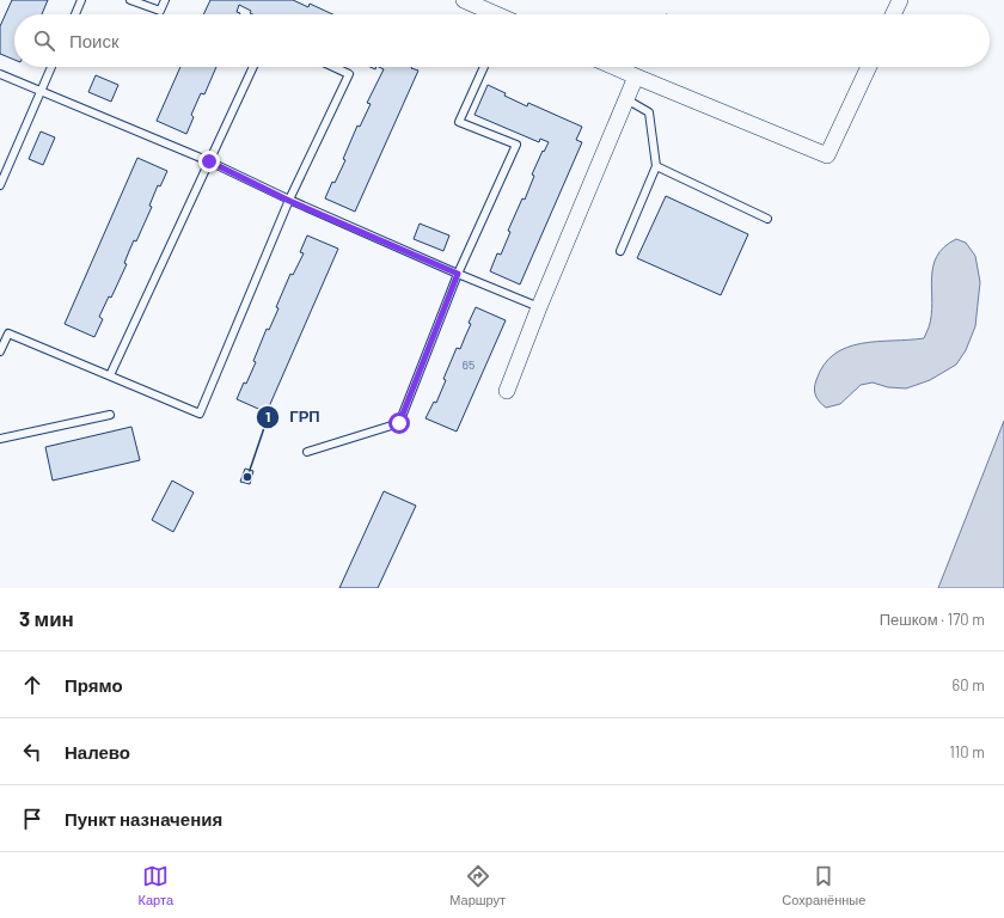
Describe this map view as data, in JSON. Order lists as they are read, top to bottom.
{
  "places": ["ГРП"],
  "house_numbers": ["65"],
  "page": {
    "search": "Поиск",
    "heading": ["3 мин", "Пешком · 170 m"],
    "list": [
      ["Прямо", "60 m"],
      ["Налево", "110 m"],
      "Пункт назначения"
    ],
    "nav": ["Карта", "Маршрут", "Сохранённые"]
  }
}
